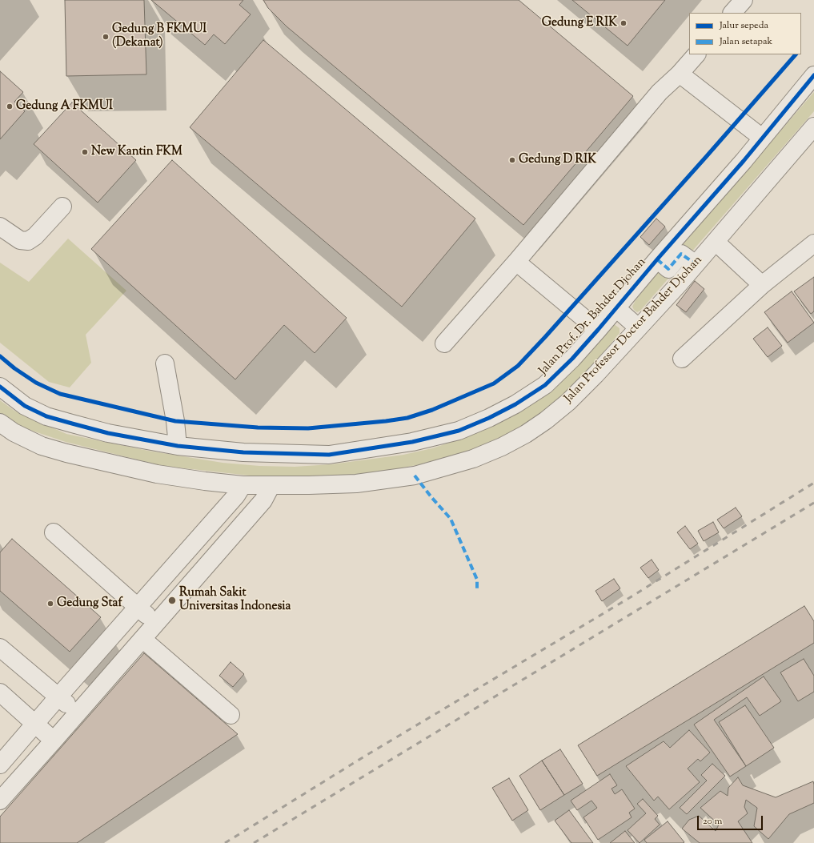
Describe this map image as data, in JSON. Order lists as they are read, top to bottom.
{
  "streets": {
    "street": ["Jalan Prof. Dr. Bahder Djohan", "Jalan Professor Doctor Bahder Djohan"]
  },
  "places": [
    "Gedung E RIK",
    "Gedung B FKMUI (Dekanat)",
    "Gedung A FKMUI",
    "New Kantin FKM",
    "Gedung D RIK",
    "Rumah Sakit Universitas Indonesia",
    "Gedung Staf"
  ],
  "legend": ["Jalur sepeda", "Jalan setapak"],
  "scale_bar": "20 m"
}
